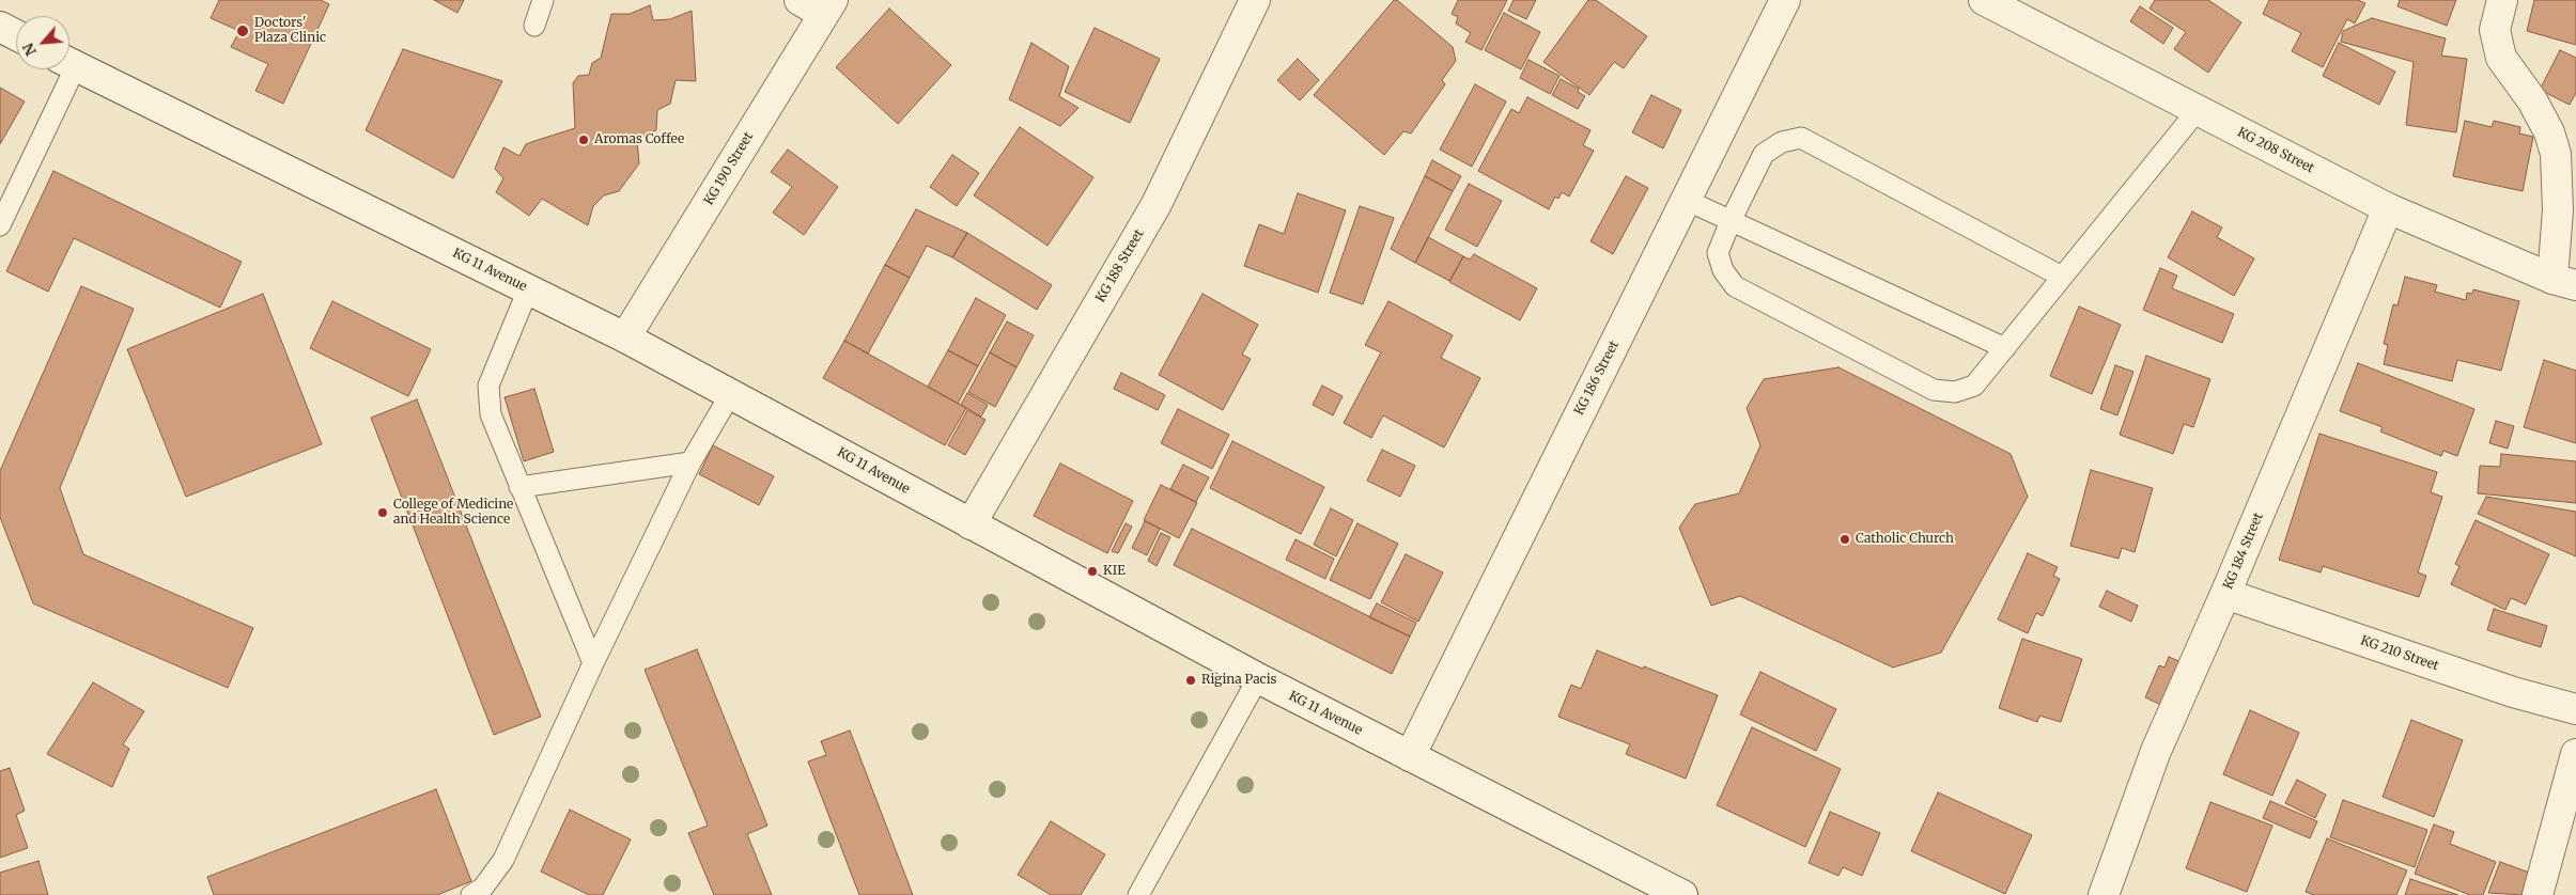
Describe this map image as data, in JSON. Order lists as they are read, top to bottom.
{
  "streets": {
    "street": [
      "KG 208 Street",
      "KG 190 Street",
      "KG 188 Street",
      "KG 11 Avenue",
      "KG 186 Street",
      "KG 184 Street",
      "KG 210 Street"
    ]
  },
  "crossings": [
    ["KG 208 Street", "KG 184 Street"],
    ["KG 190 Street", "KG 11 Avenue"],
    ["KG 188 Street", "KG 11 Avenue"],
    ["KG 11 Avenue", "KG 186 Street"],
    ["KG 184 Street", "KG 210 Street"]
  ],
  "places": [
    "Doctors' Plaza Clinic",
    "Aromas Coffee",
    "College of Medicine and Health Science",
    "Catholic Church",
    "KIE",
    "Rigina Pacis"
  ],
  "north": "bottom left"
}
